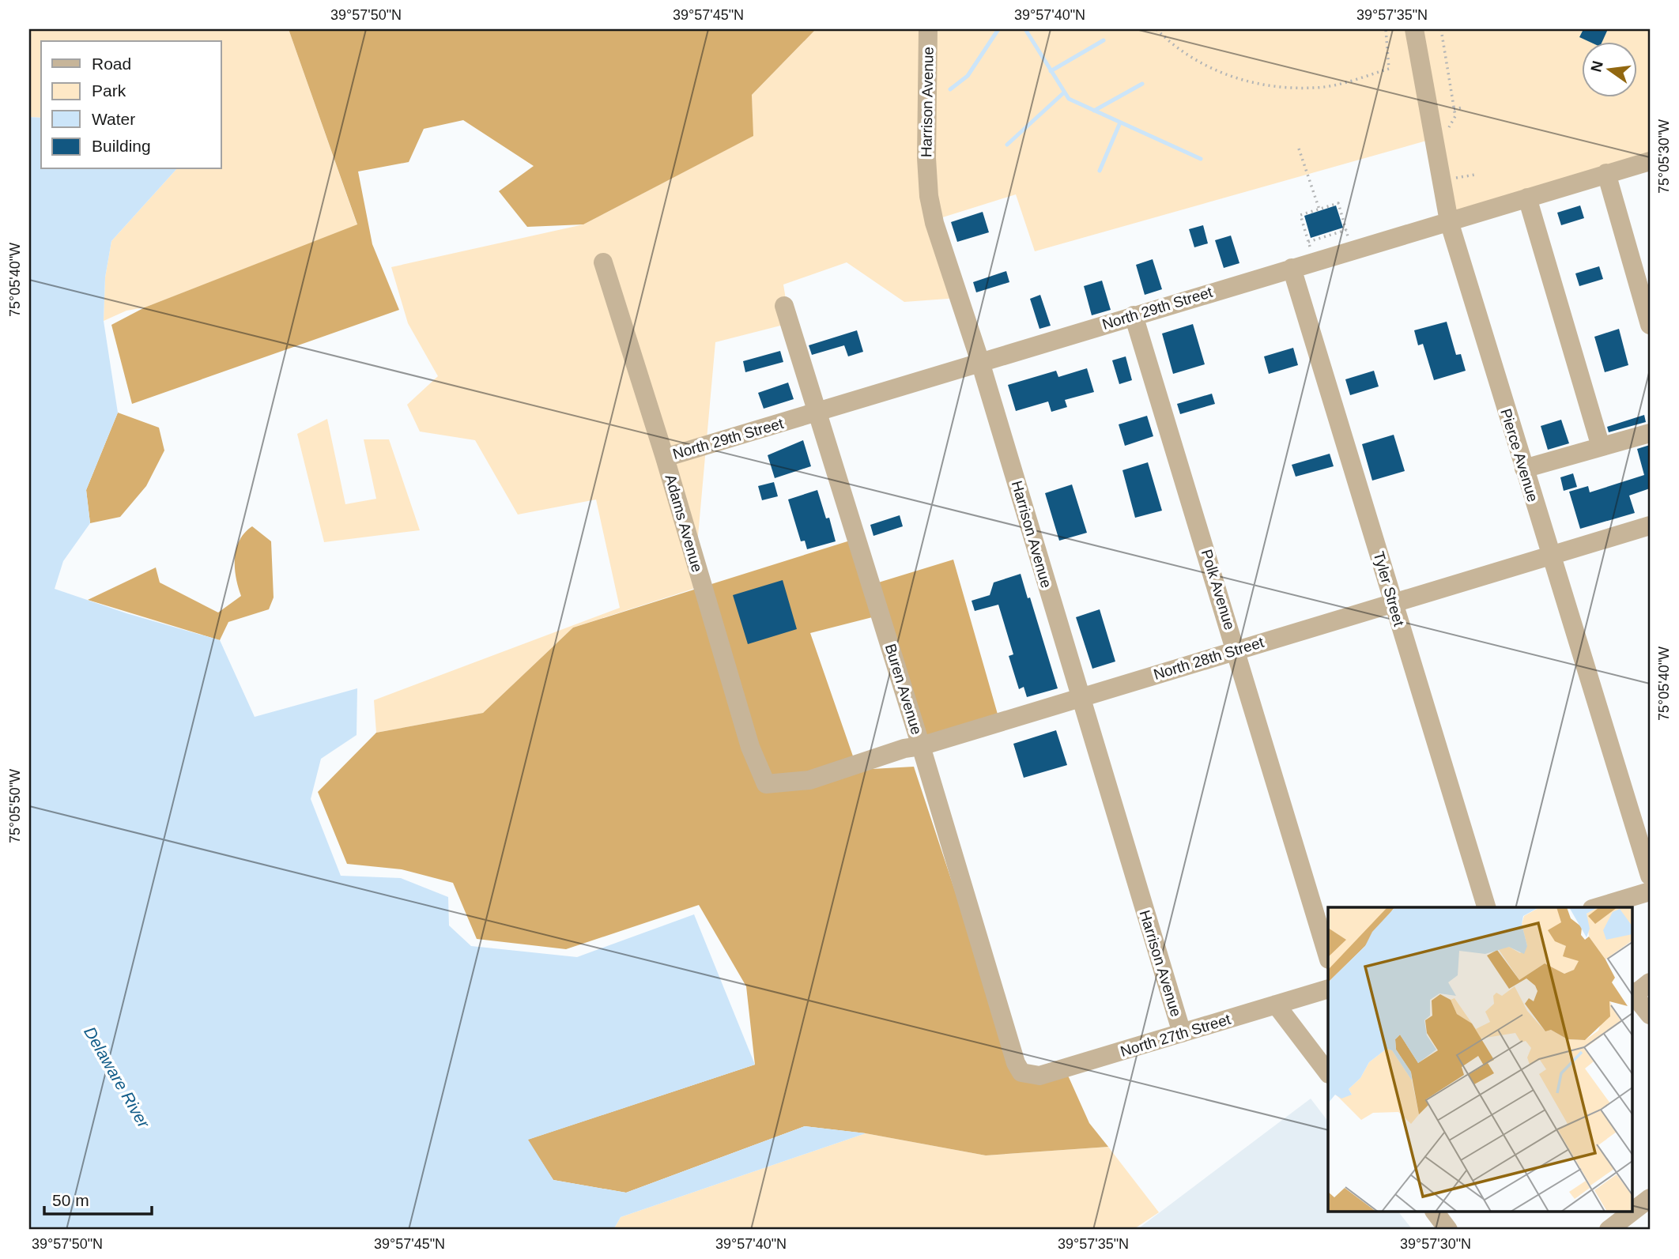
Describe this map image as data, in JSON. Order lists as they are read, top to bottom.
{
  "streets": {
    "street": [
      "Harrison Avenue",
      "North 29th Street",
      "Pierce Avenue",
      "Adams Avenue",
      "Tyler Street",
      "Polk Avenue",
      "North 28th Street",
      "Buren Avenue",
      "North 27th Street"
    ]
  },
  "crossings": [
    ["Harrison Avenue", "North 29th Street"],
    ["Harrison Avenue", "North 28th Street"],
    ["Harrison Avenue", "North 27th Street"],
    ["North 29th Street", "Pierce Avenue"],
    ["North 29th Street", "Adams Avenue"],
    ["North 29th Street", "Tyler Street"],
    ["North 29th Street", "Polk Avenue"],
    ["North 29th Street", "Buren Avenue"],
    ["Pierce Avenue", "North 28th Street"],
    ["Adams Avenue", "North 28th Street"],
    ["Tyler Street", "North 28th Street"],
    ["Polk Avenue", "North 28th Street"],
    ["North 28th Street", "Buren Avenue"],
    ["Buren Avenue", "North 27th Street"]
  ],
  "water": ["Delaware River"],
  "legend": [
    "Road",
    "Park",
    "Water",
    "Building"
  ],
  "scale_bar": "50 m",
  "north": "left",
  "coordinates": [
    "39°57'50\"N",
    "39°57'45\"N",
    "39°57'40\"N",
    "39°57'35\"N",
    "75°05'30\"W",
    "75°05'40\"W",
    "75°05'50\"W",
    "39°57'30\"N"
  ]
}
